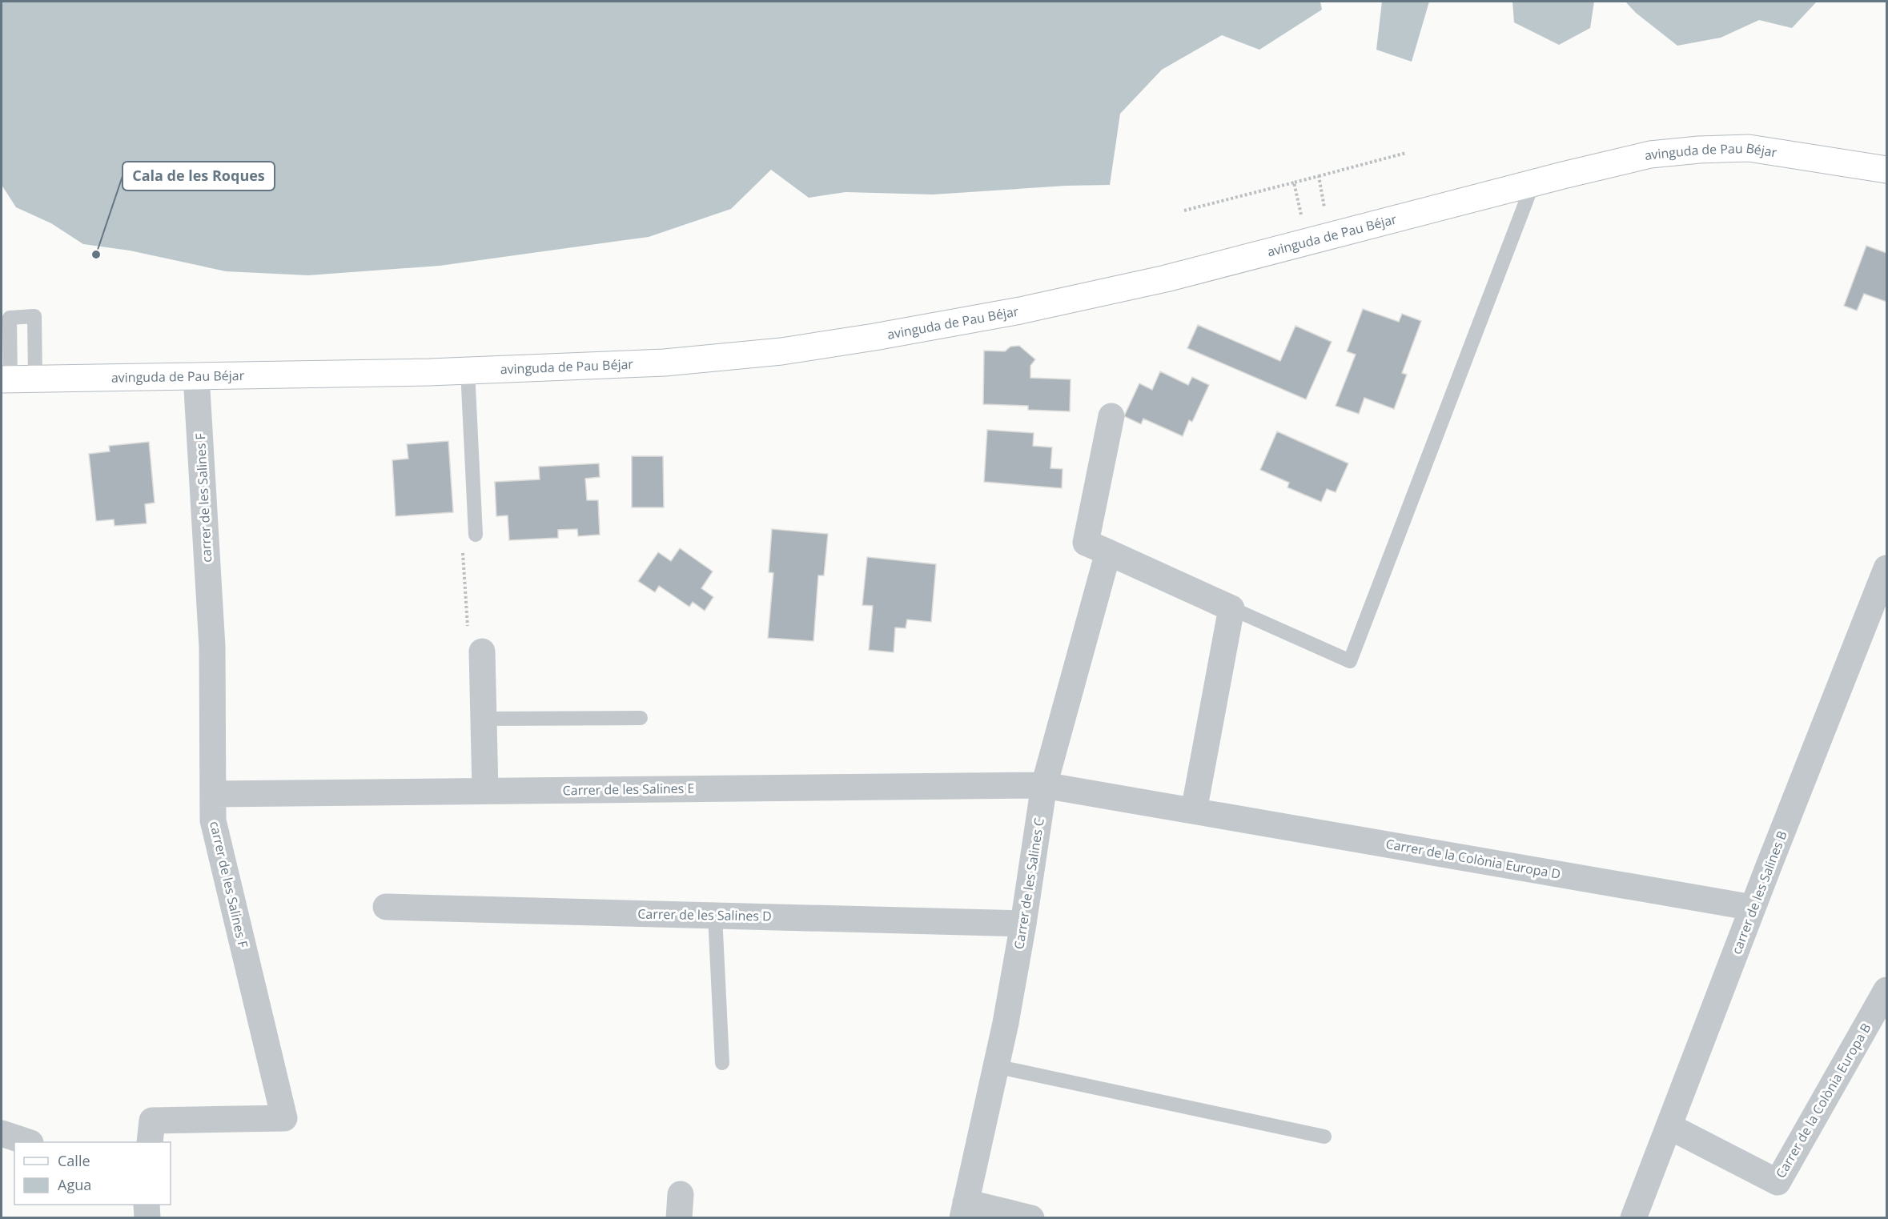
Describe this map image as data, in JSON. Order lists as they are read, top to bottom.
{
  "streets": {
    "street": [
      "avinguda de Pau Béjar",
      "carrer de les Salines F",
      "Carrer de les Salines E",
      "Carrer de la Colònia Europa D",
      "Carrer de les Salines C",
      "carrer de les Salines B",
      "Carrer de les Salines D",
      "Carrer de la Colònia Europa B"
    ]
  },
  "crossings": [
    ["avinguda de Pau Béjar", "carrer de les Salines F"],
    ["carrer de les Salines F", "Carrer de les Salines E"],
    ["Carrer de les Salines E", "Carrer de la Colònia Europa D"],
    ["Carrer de les Salines E", "Carrer de les Salines C"],
    ["Carrer de la Colònia Europa D", "Carrer de les Salines C"],
    ["Carrer de la Colònia Europa D", "carrer de les Salines B"],
    ["Carrer de les Salines C", "Carrer de les Salines D"],
    ["carrer de les Salines B", "Carrer de la Colònia Europa B"]
  ],
  "places": ["Cala de les Roques"],
  "legend": ["Calle", "Agua"]
}
